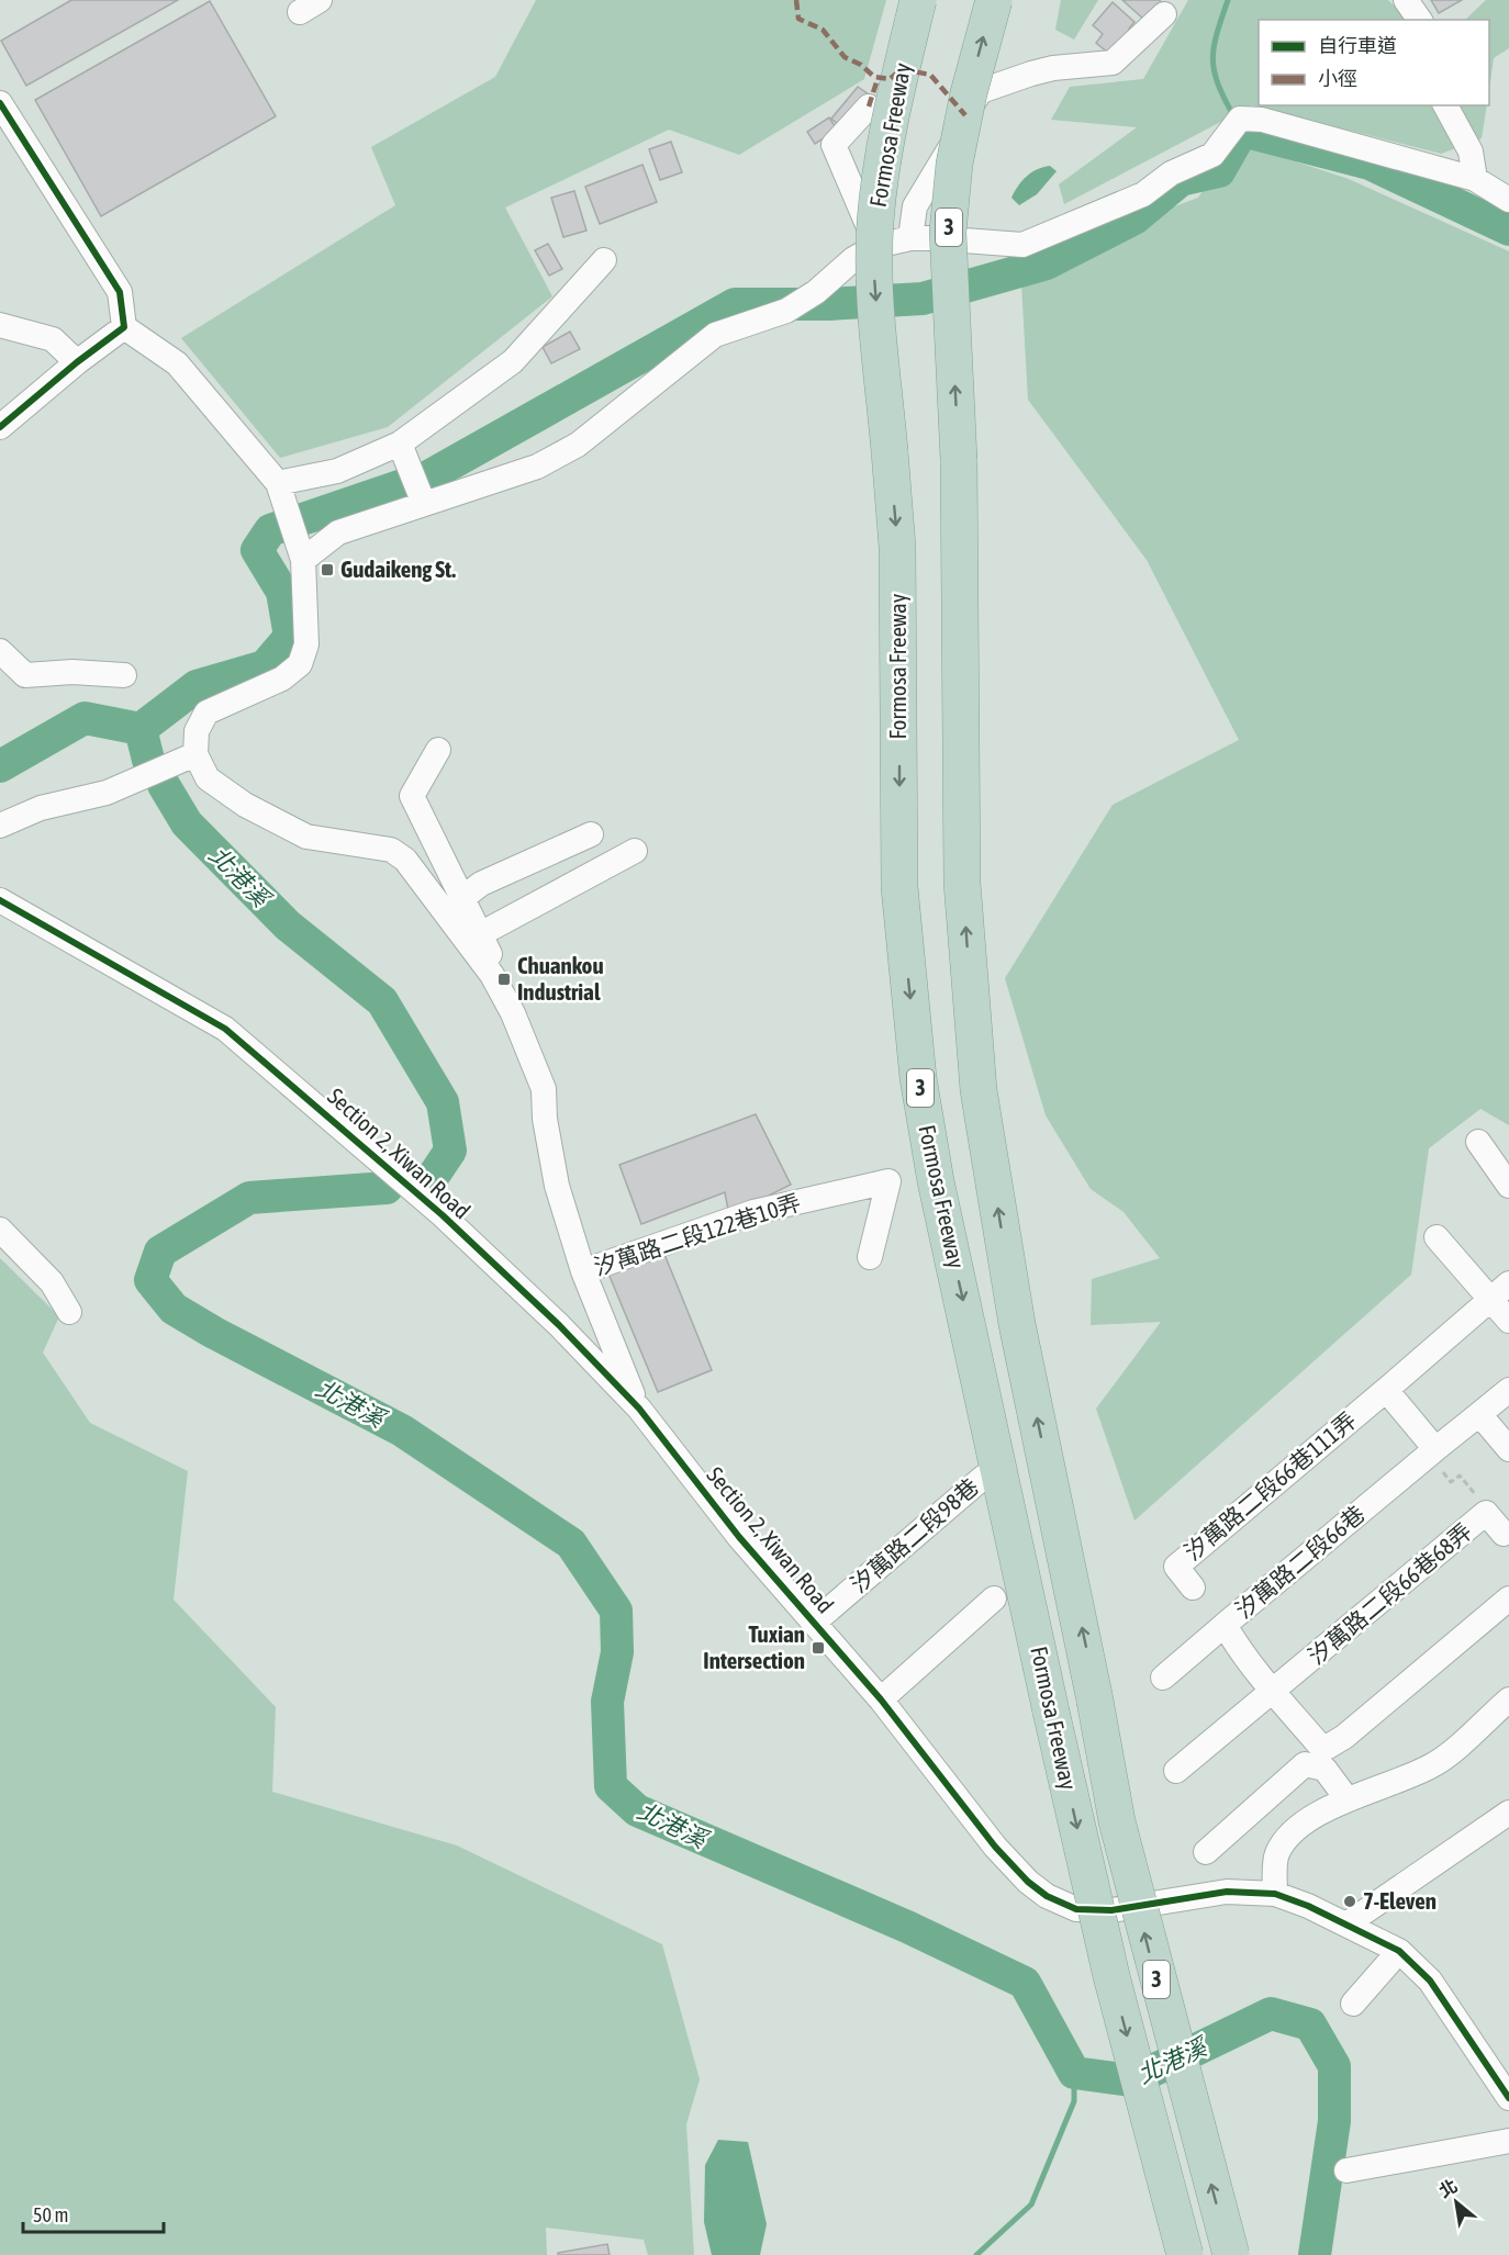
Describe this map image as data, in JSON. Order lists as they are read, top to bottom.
{
  "streets": {
    "highway": ["Formosa Freeway", "3"],
    "street": [
      "Section 2, Xiwan Road",
      "汐萬路二段122巷10弄",
      "汐萬路二段66巷111弄",
      "汐萬路二段98巷",
      "汐萬路二段66巷",
      "汐萬路二段66巷68弄"
    ]
  },
  "crossings": [
    ["Section 2, Xiwan Road", "汐萬路二段98巷"],
    ["汐萬路二段66巷", "汐萬路二段66巷68弄"]
  ],
  "water": ["北港溪"],
  "places": {
    "transit": ["Gudaikeng St.", "Chuankou Industrial", "Tuxian Intersection"],
    "other": ["7-Eleven"]
  },
  "legend": ["自行車道", "小徑"],
  "scale_bar": "50 m",
  "north": "top left"
}
